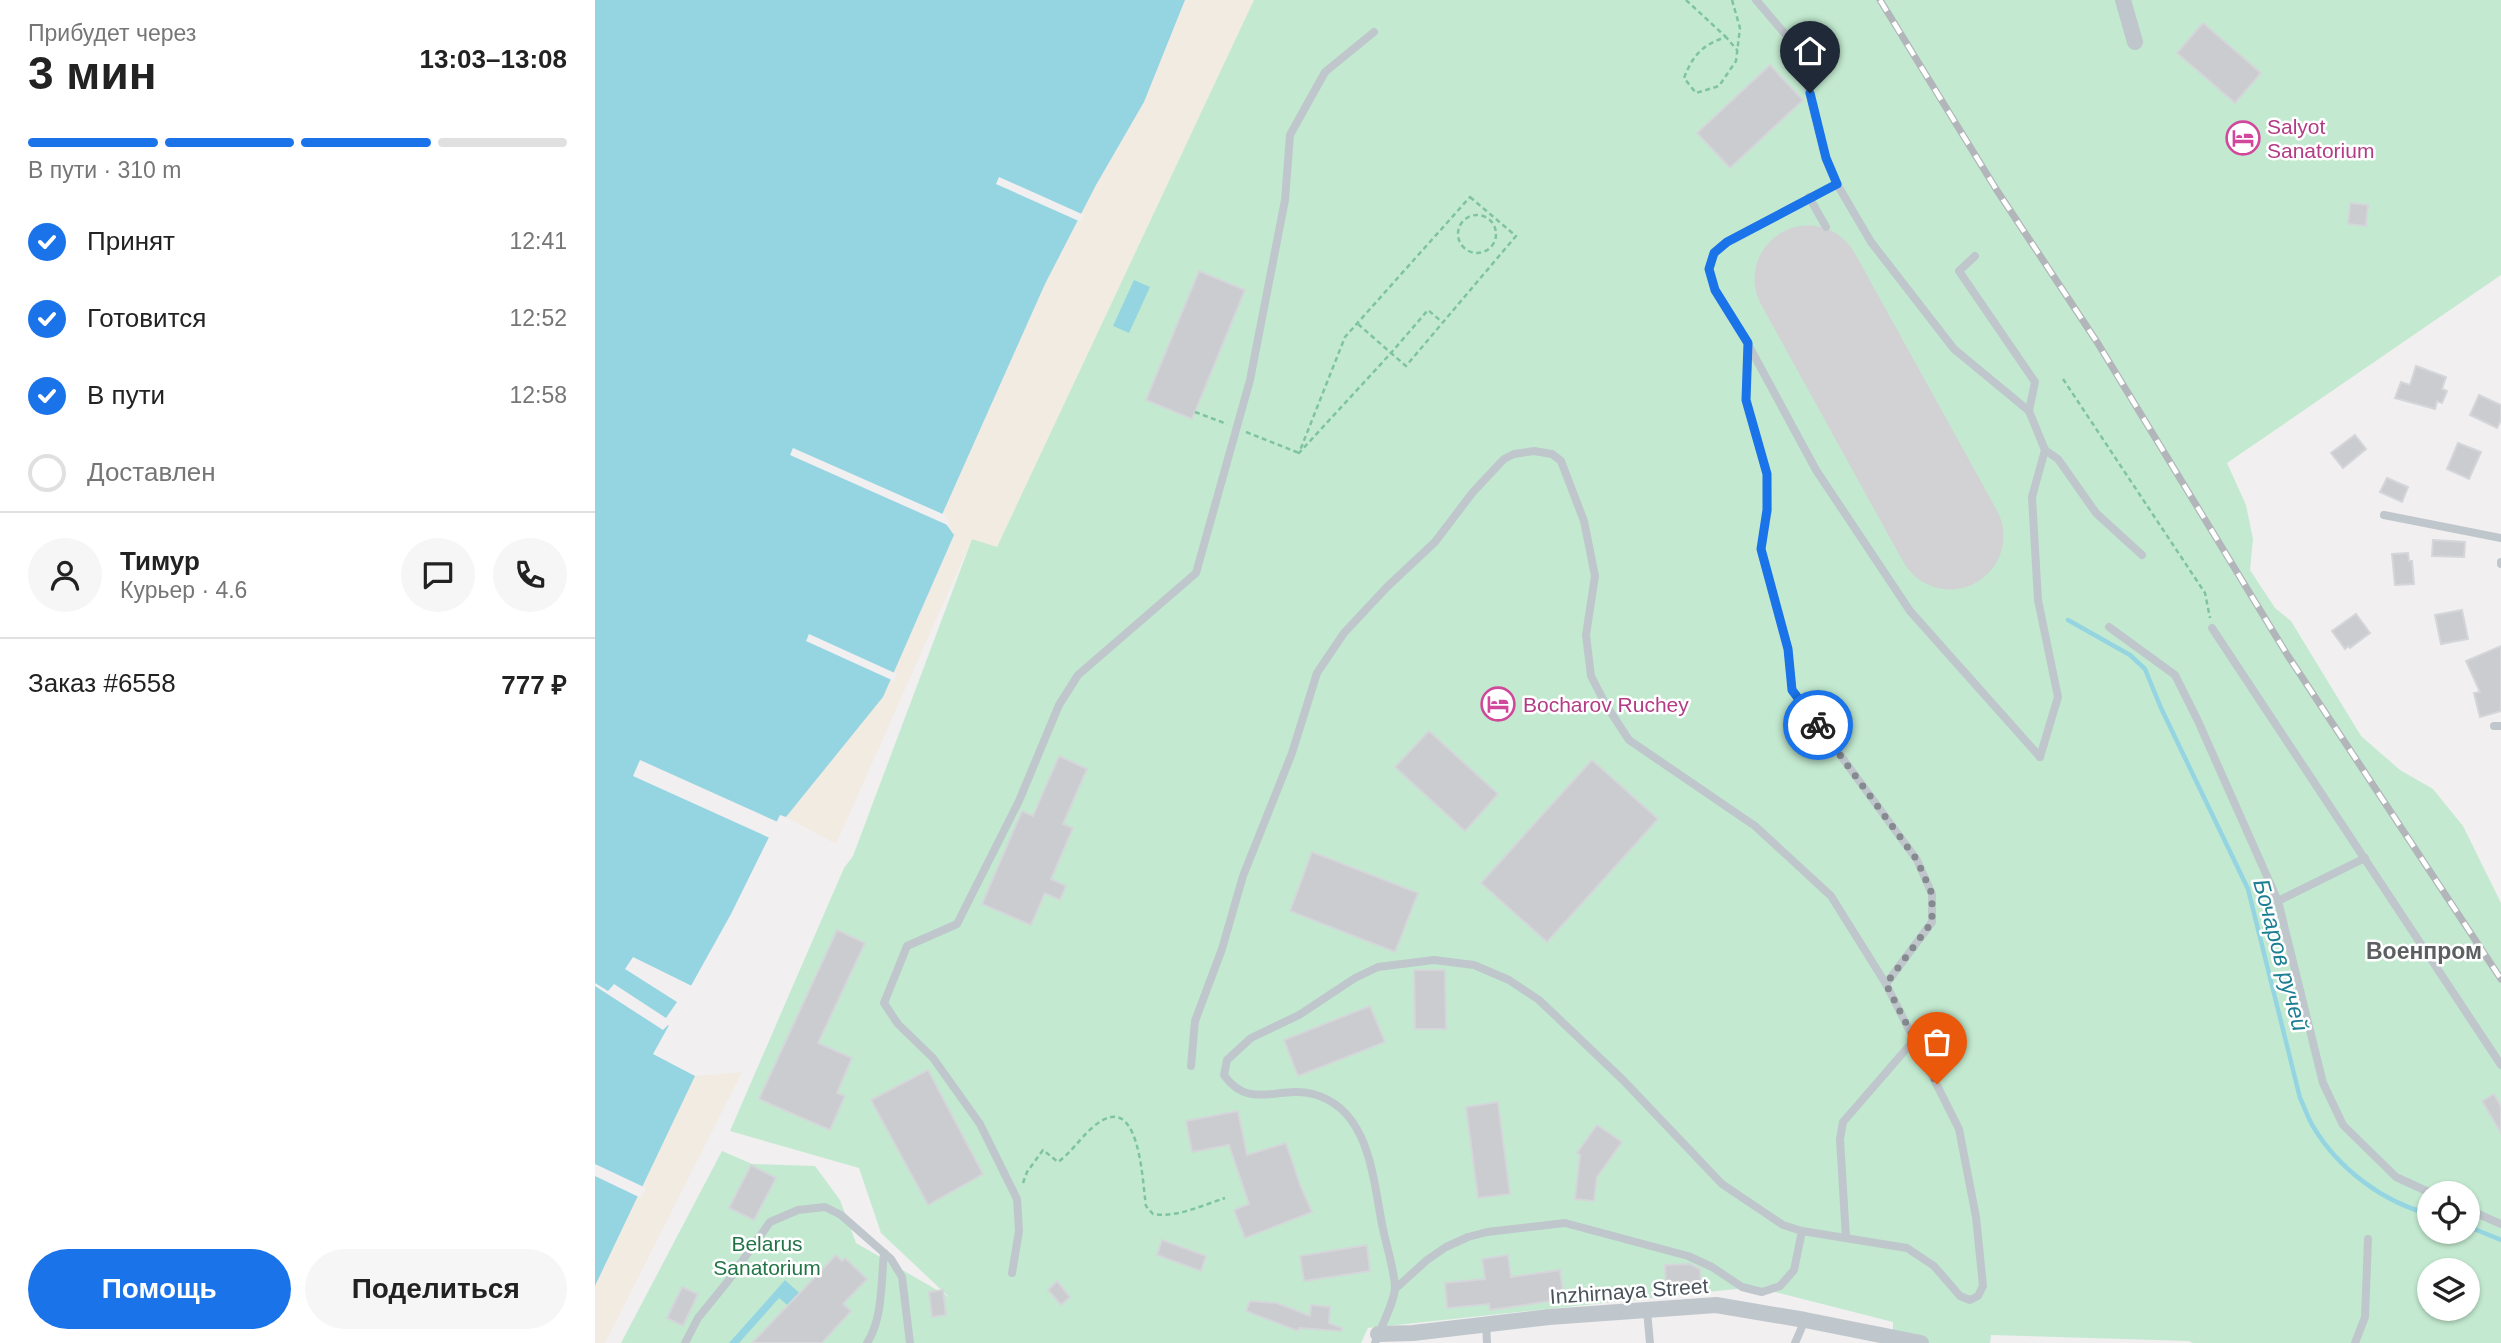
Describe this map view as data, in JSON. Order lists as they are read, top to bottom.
{
  "streets": {
    "street": ["Inzhirnaya Street"]
  },
  "districts": ["Военпром"],
  "water": ["Бочаров ручей"],
  "parks": ["Belarus Sanatorium"],
  "places": {
    "hotel": ["Salyot Sanatorium", "Bocharov Ruchey"]
  },
  "page": {
    "heading": ["3 мин", "Прибудет через", "13:03–13:08"],
    "panel": [
      "Тимур",
      "Курьер · 4.6",
      "Заказ #6558",
      "777 ₽"
    ],
    "bar": "В пути · 310 m",
    "list": [
      ["Принят", "12:41"],
      ["Готовится", "12:52"],
      ["В пути", "12:58"],
      "Доставлен"
    ],
    "buttons": ["Помощь", "Поделиться"]
  }
}
